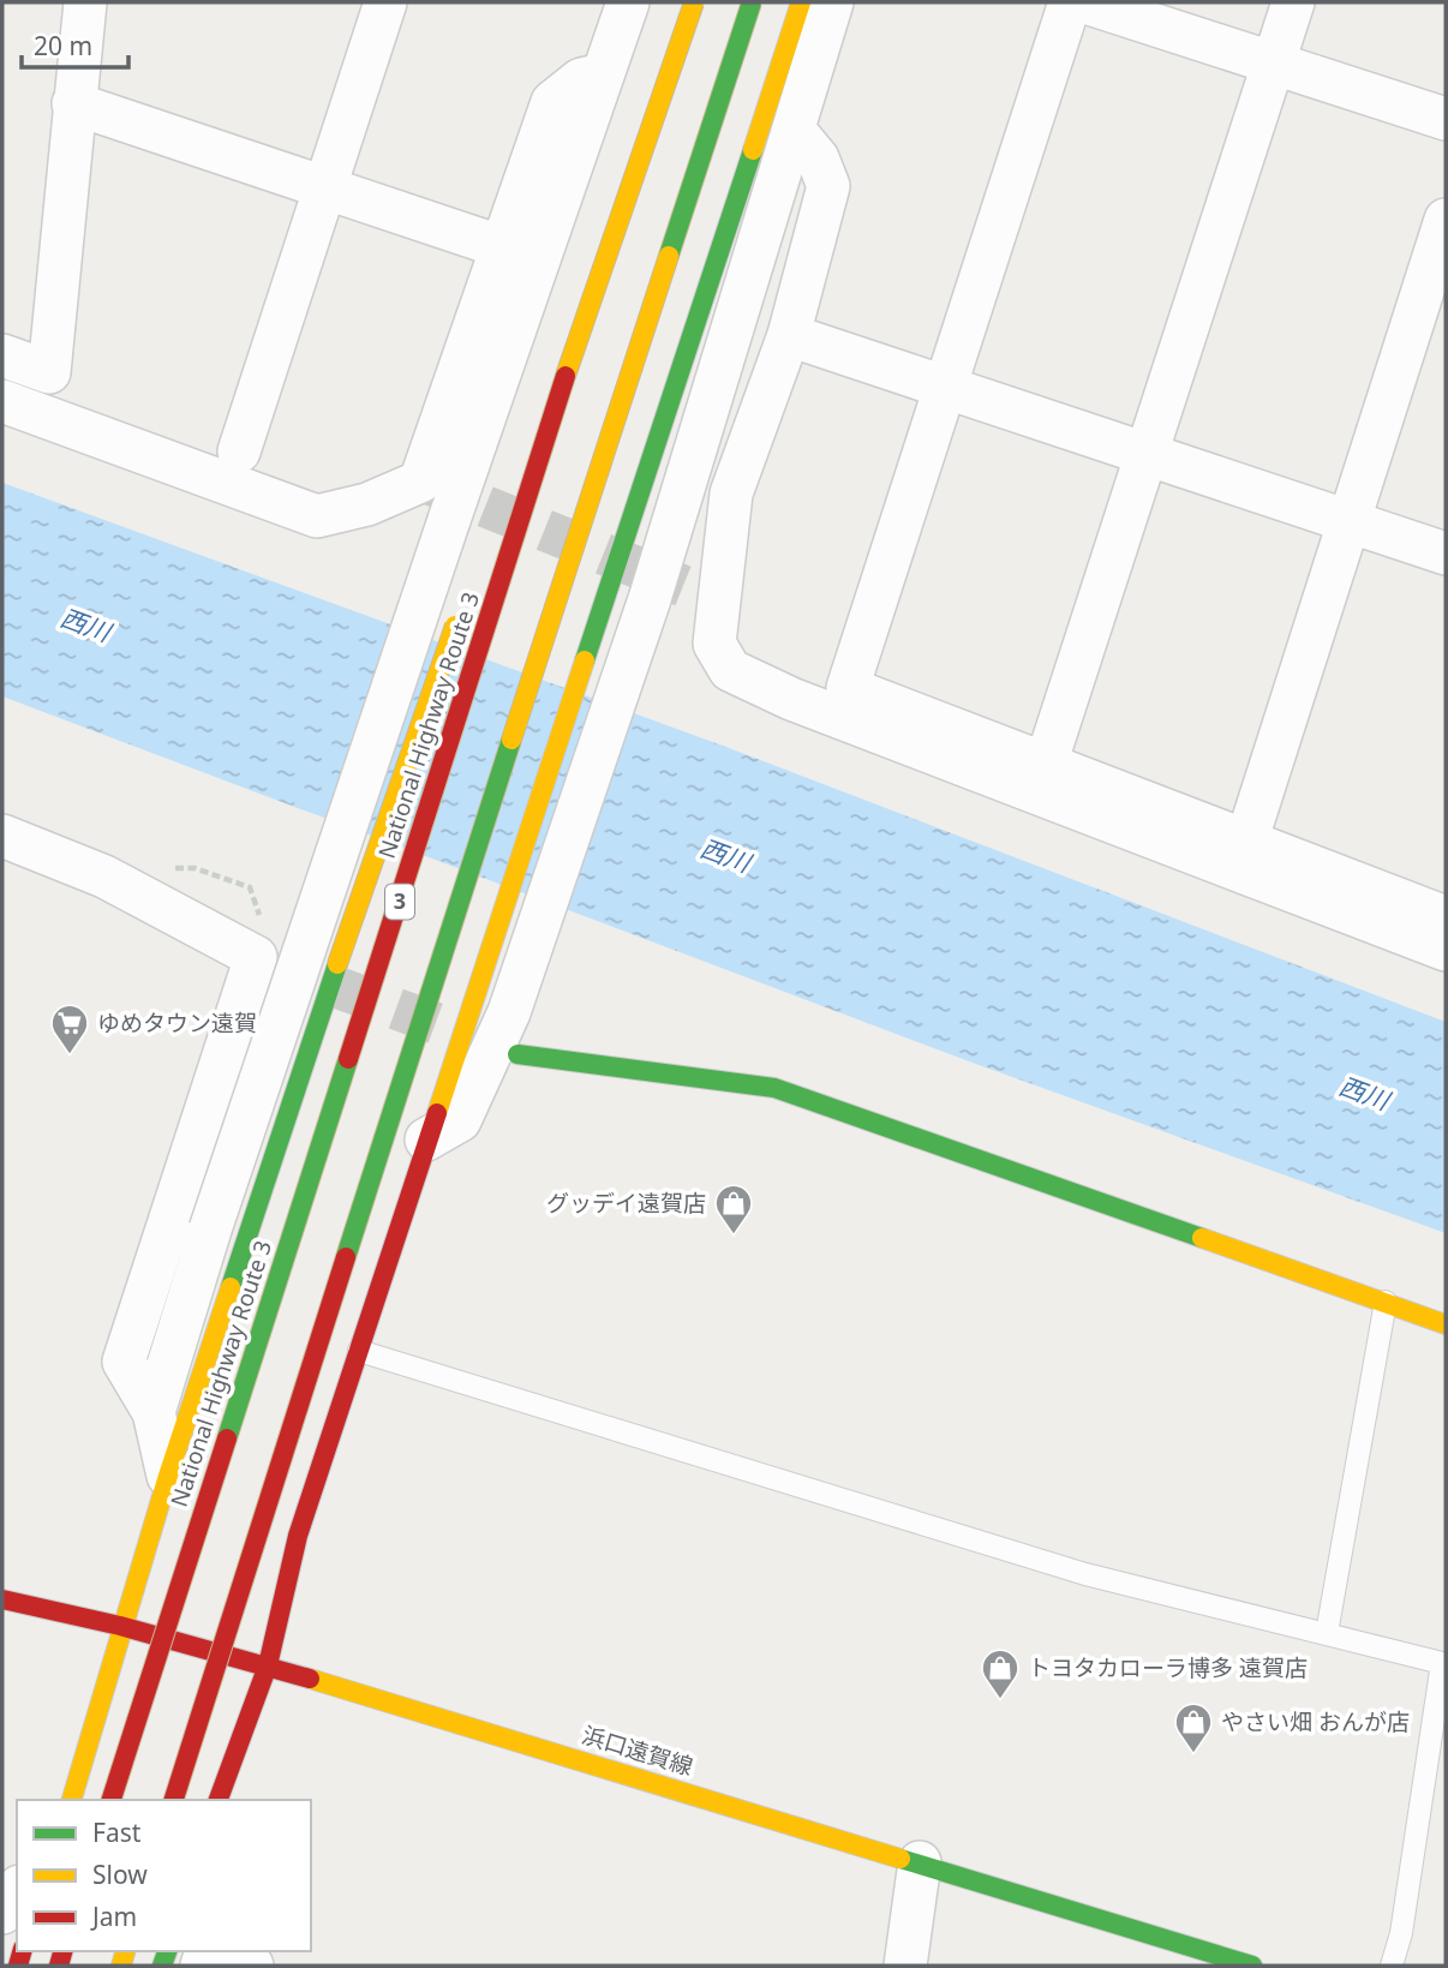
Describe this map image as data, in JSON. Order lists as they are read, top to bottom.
{
  "streets": {
    "main road": ["National Highway Route 3", "3", "浜口遠賀線"]
  },
  "crossings": [
    ["National Highway Route 3", "3"]
  ],
  "water": ["西川"],
  "places": {
    "supermarket": ["ゆめタウン遠賀"],
    "shop": ["グッデイ遠賀店", "トヨタカローラ博多 遠賀店", "やさい畑 おんが店"]
  },
  "legend": ["Fast", "Slow", "Jam"],
  "scale_bar": "20 m"
}
